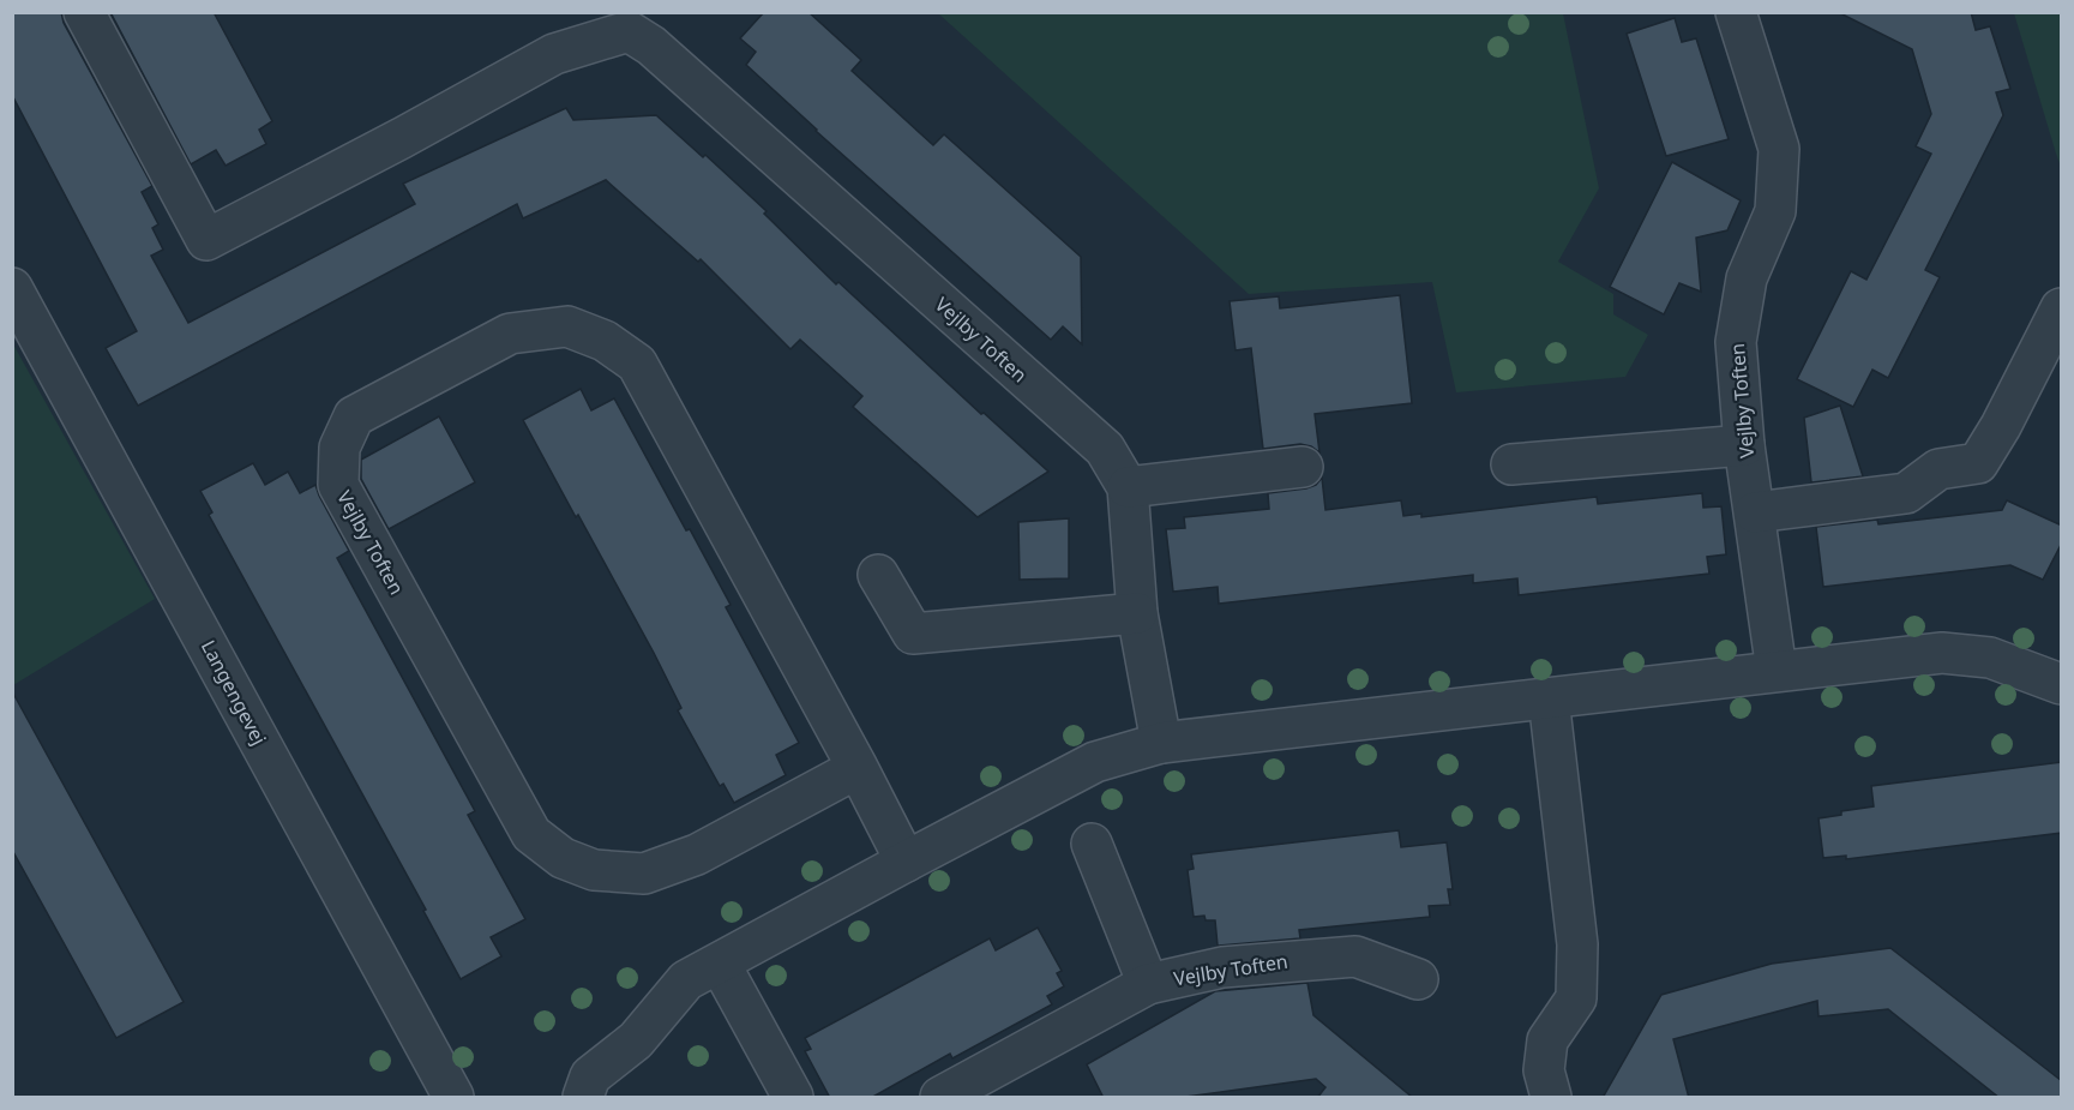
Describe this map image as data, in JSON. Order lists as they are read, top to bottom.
{
  "streets": {
    "street": ["Vejlby Toften", "Langengevej"]
  }
}
